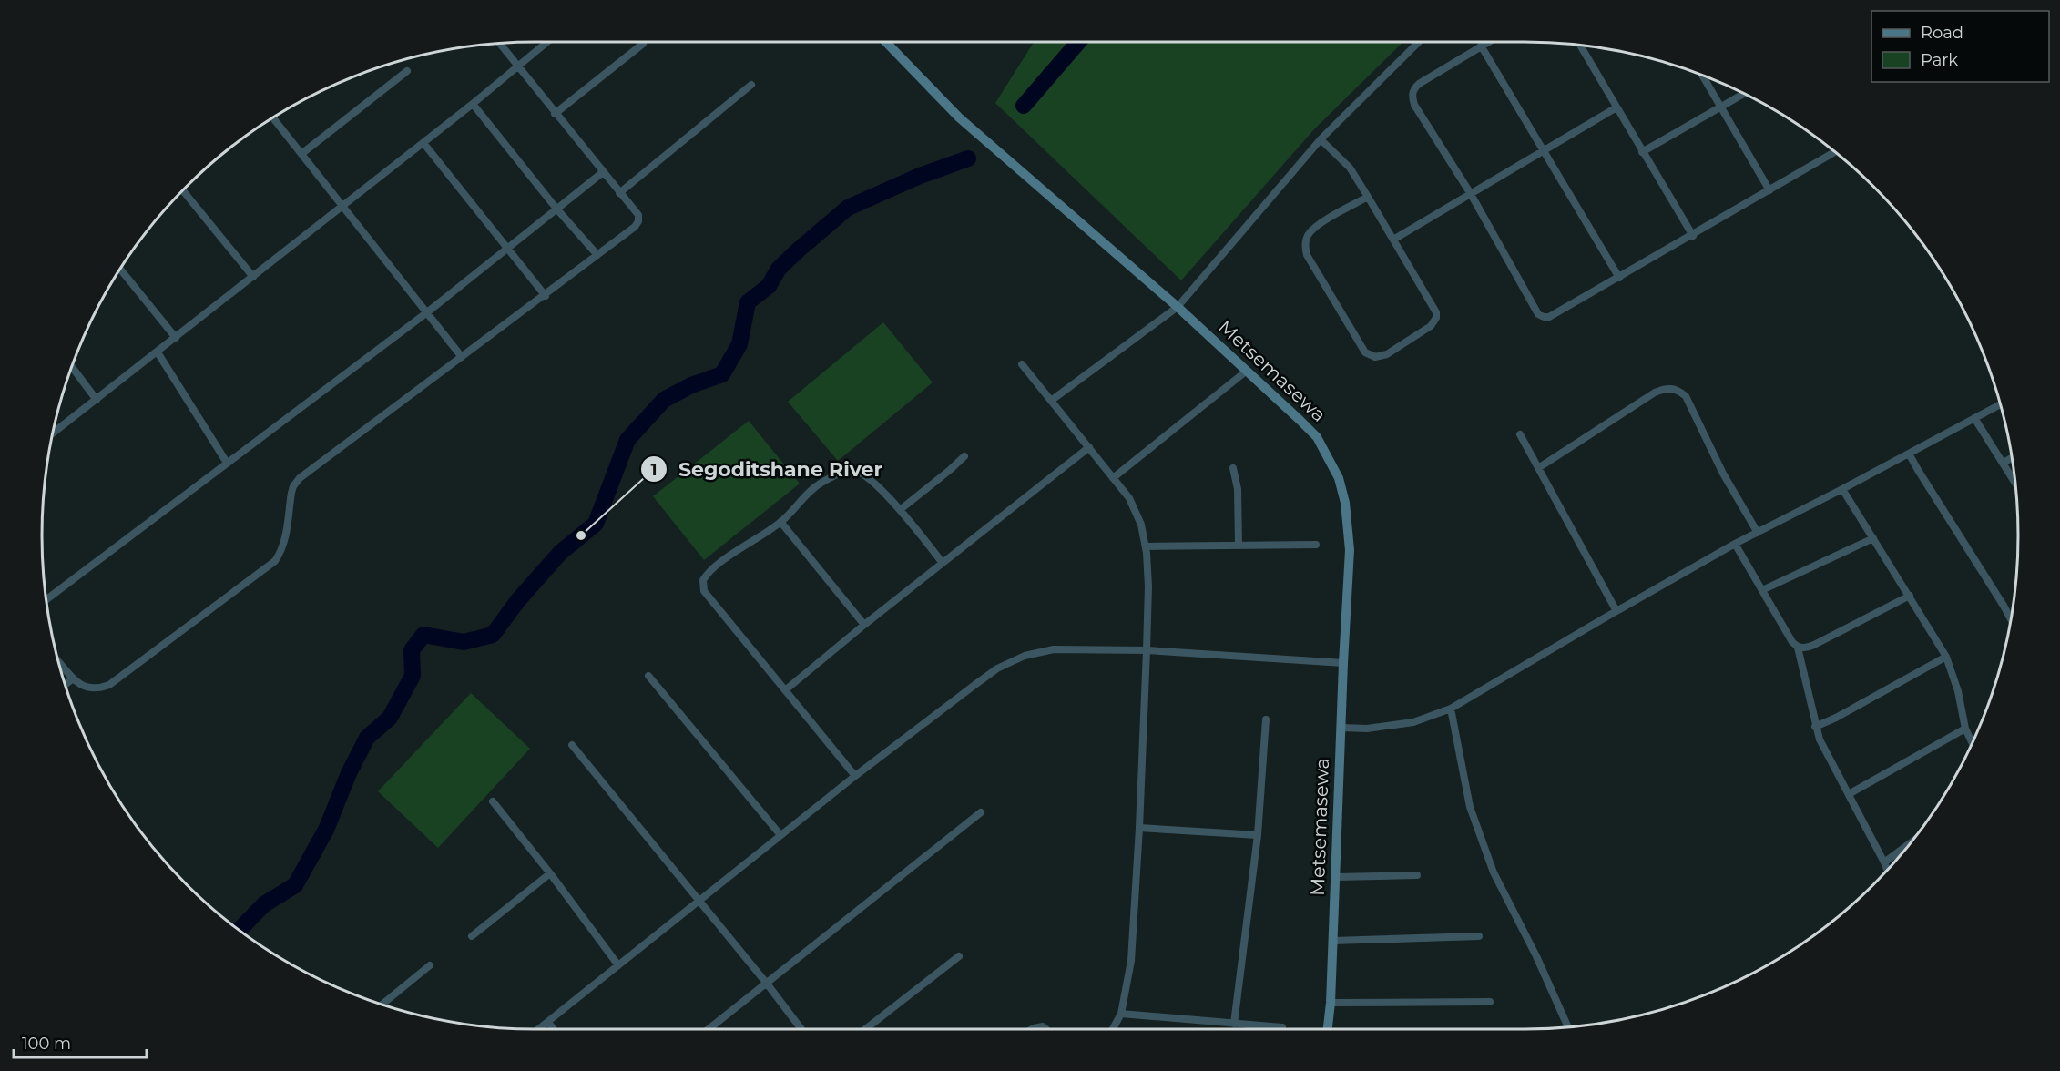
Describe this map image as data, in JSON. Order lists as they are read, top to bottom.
{
  "streets": {
    "street": ["Metsemasewa"]
  },
  "places": ["Segoditshane River"],
  "legend": ["Road", "Park"],
  "scale_bar": "100 m"
}
